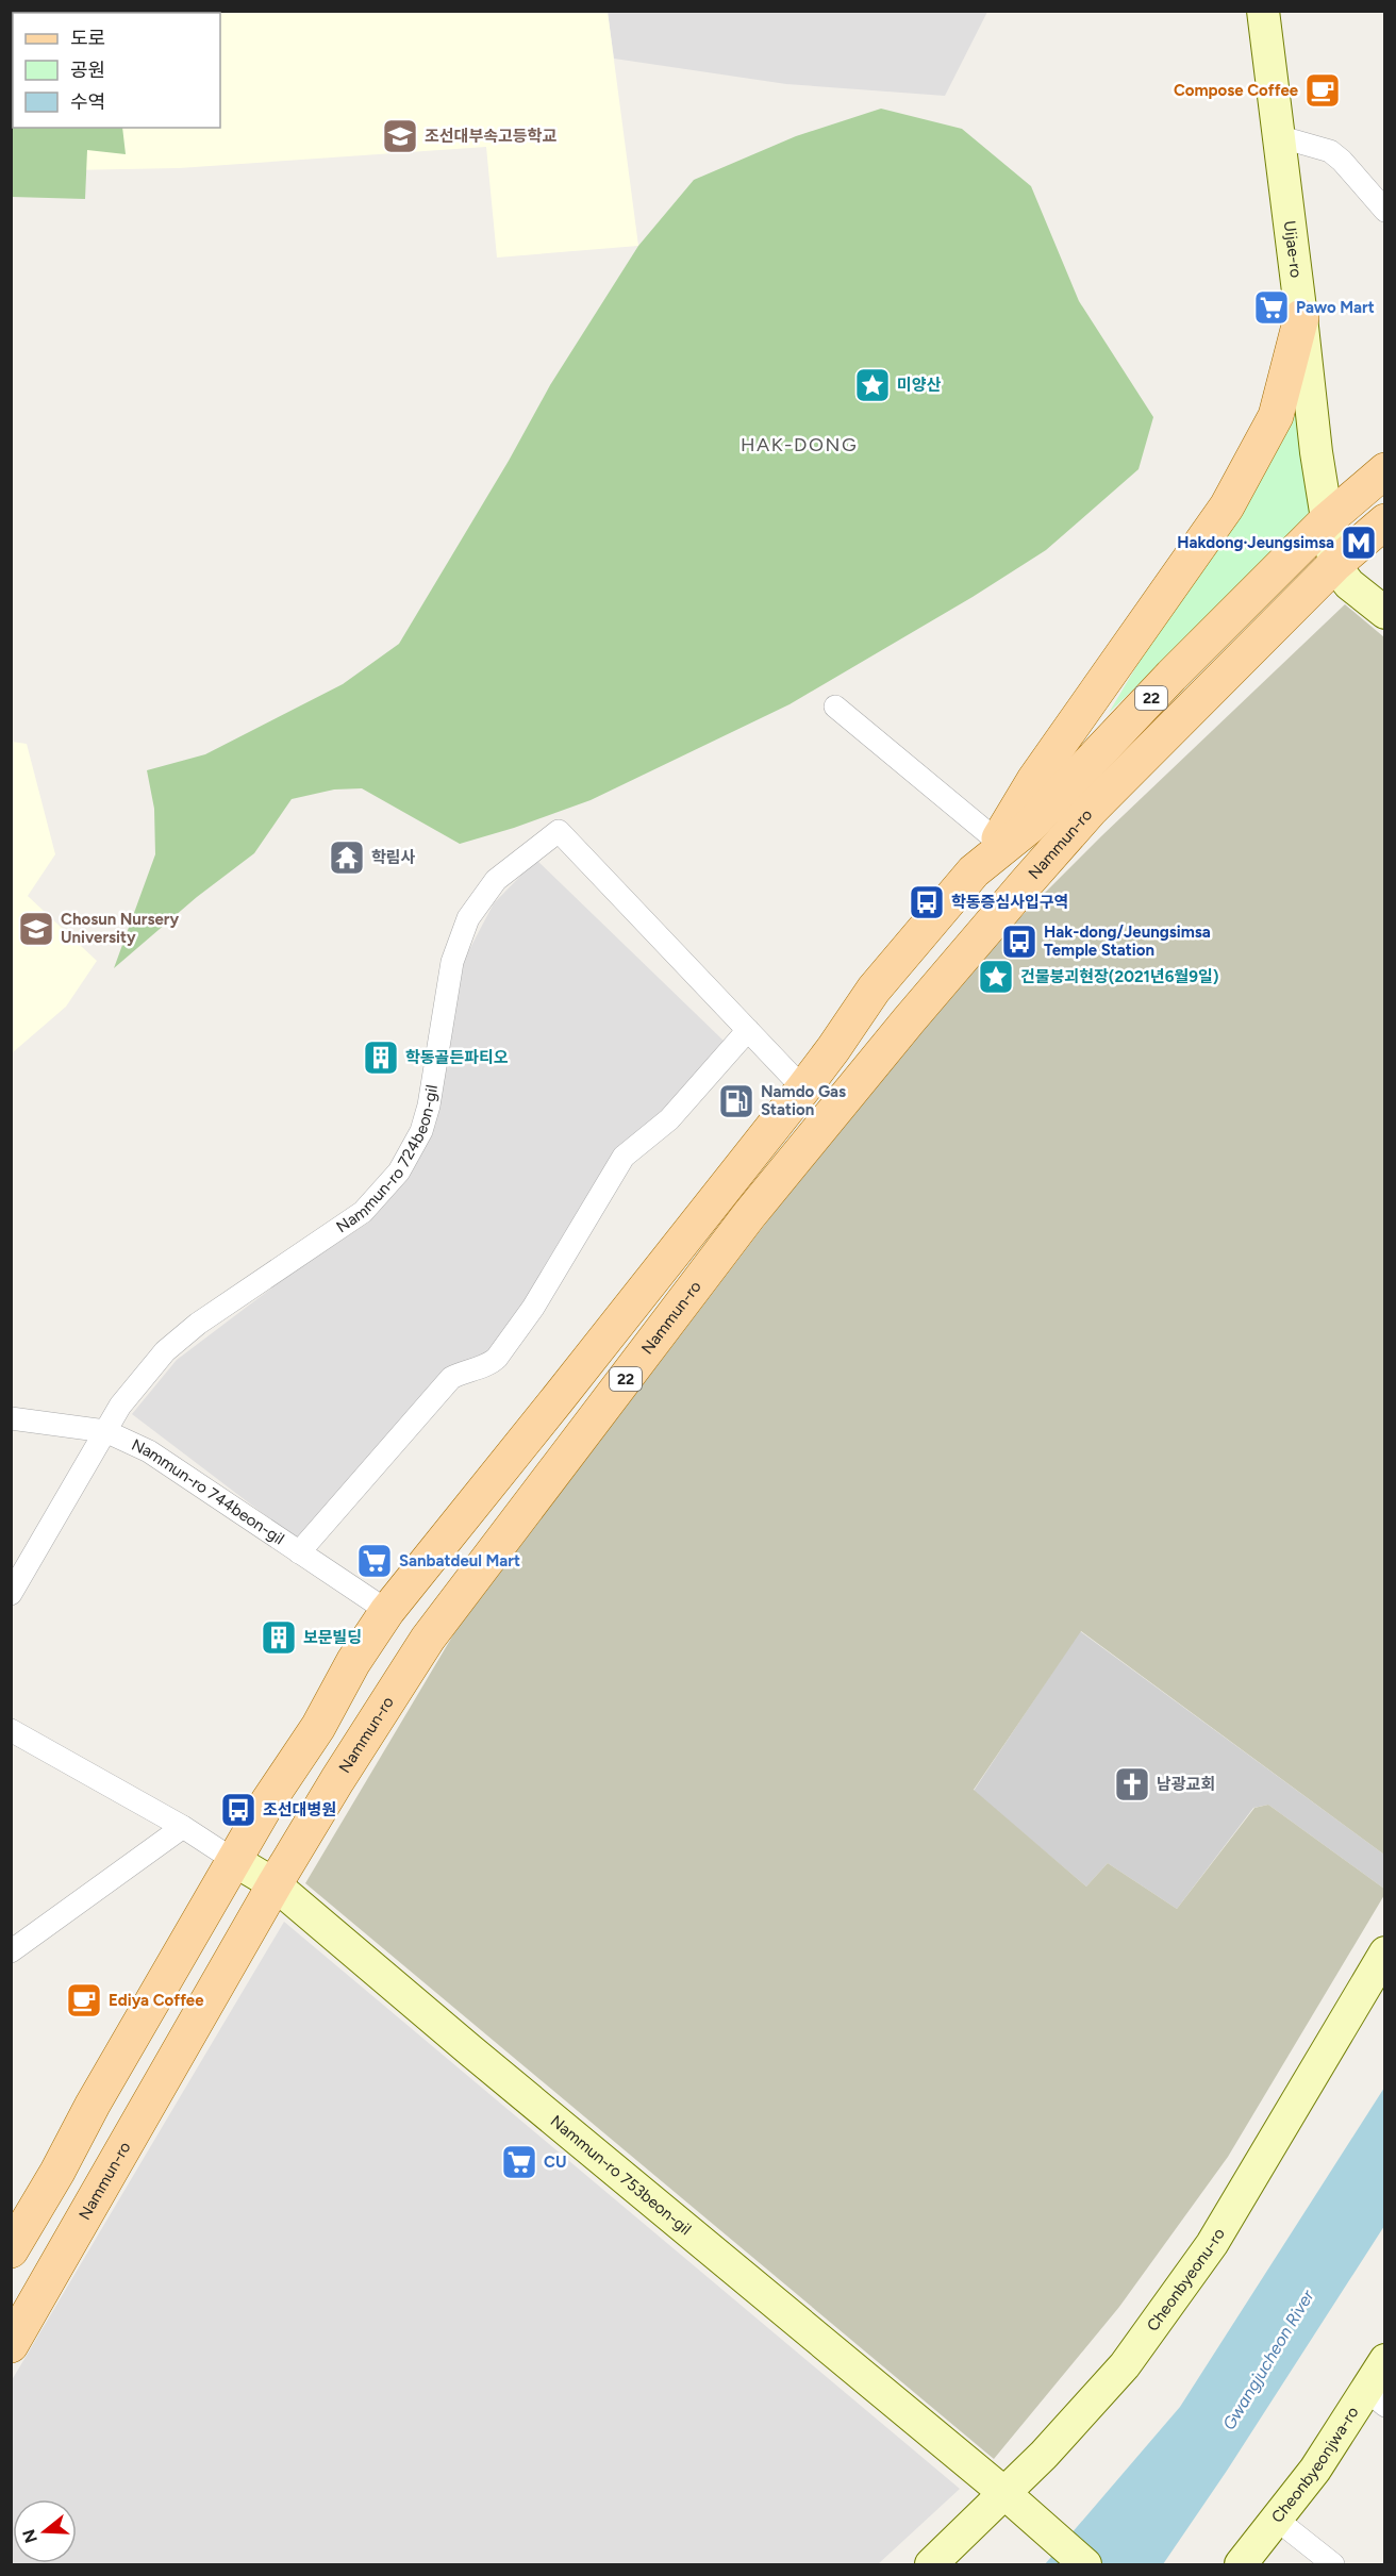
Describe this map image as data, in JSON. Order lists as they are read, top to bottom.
{
  "streets": {
    "main road": ["22", "Nammun-ro"],
    "street": [
      "Uijae-ro",
      "Nammun-ro 724beon-gil",
      "Nammun-ro 744beon-gil",
      "Nammun-ro 753beon-gil",
      "Cheonbyeonu-ro",
      "Cheonbyeonjwa-ro"
    ]
  },
  "crossings": [
    ["Uijae-ro", "22"],
    ["Uijae-ro", "Nammun-ro"],
    ["22", "Nammun-ro 724beon-gil"],
    ["22", "Nammun-ro 744beon-gil"],
    ["22", "Nammun-ro 753beon-gil"],
    ["Nammun-ro", "Nammun-ro 753beon-gil"],
    ["Nammun-ro 724beon-gil", "Nammun-ro 744beon-gil"],
    ["Nammun-ro 753beon-gil", "Cheonbyeonu-ro"]
  ],
  "districts": ["HAK-DONG"],
  "water": ["Gwangjucheon River"],
  "places": {
    "cafe": ["Compose Coffee", "Ediya Coffee"],
    "school or university": ["조선대부속고등학교", "Chosun Nursery University"],
    "supermarket": ["Pawo Mart", "Sanbatdeul Mart", "CU"],
    "place": ["미양산", "건물붕괴현장(2021년6월9일)"],
    "metro station": ["Hakdong·Jeungsimsa"],
    "temple": ["학림사"],
    "bus stop": ["학동증심사입구역", "Hak-dong/Jeungsimsa Temple Station", "조선대병원"],
    "building": ["학동골든파티오", "보문빌딩"],
    "fuel station": ["Namdo Gas Station"],
    "church": ["남광교회"]
  },
  "legend": ["도로", "공원", "수역"],
  "north": "left"
}
